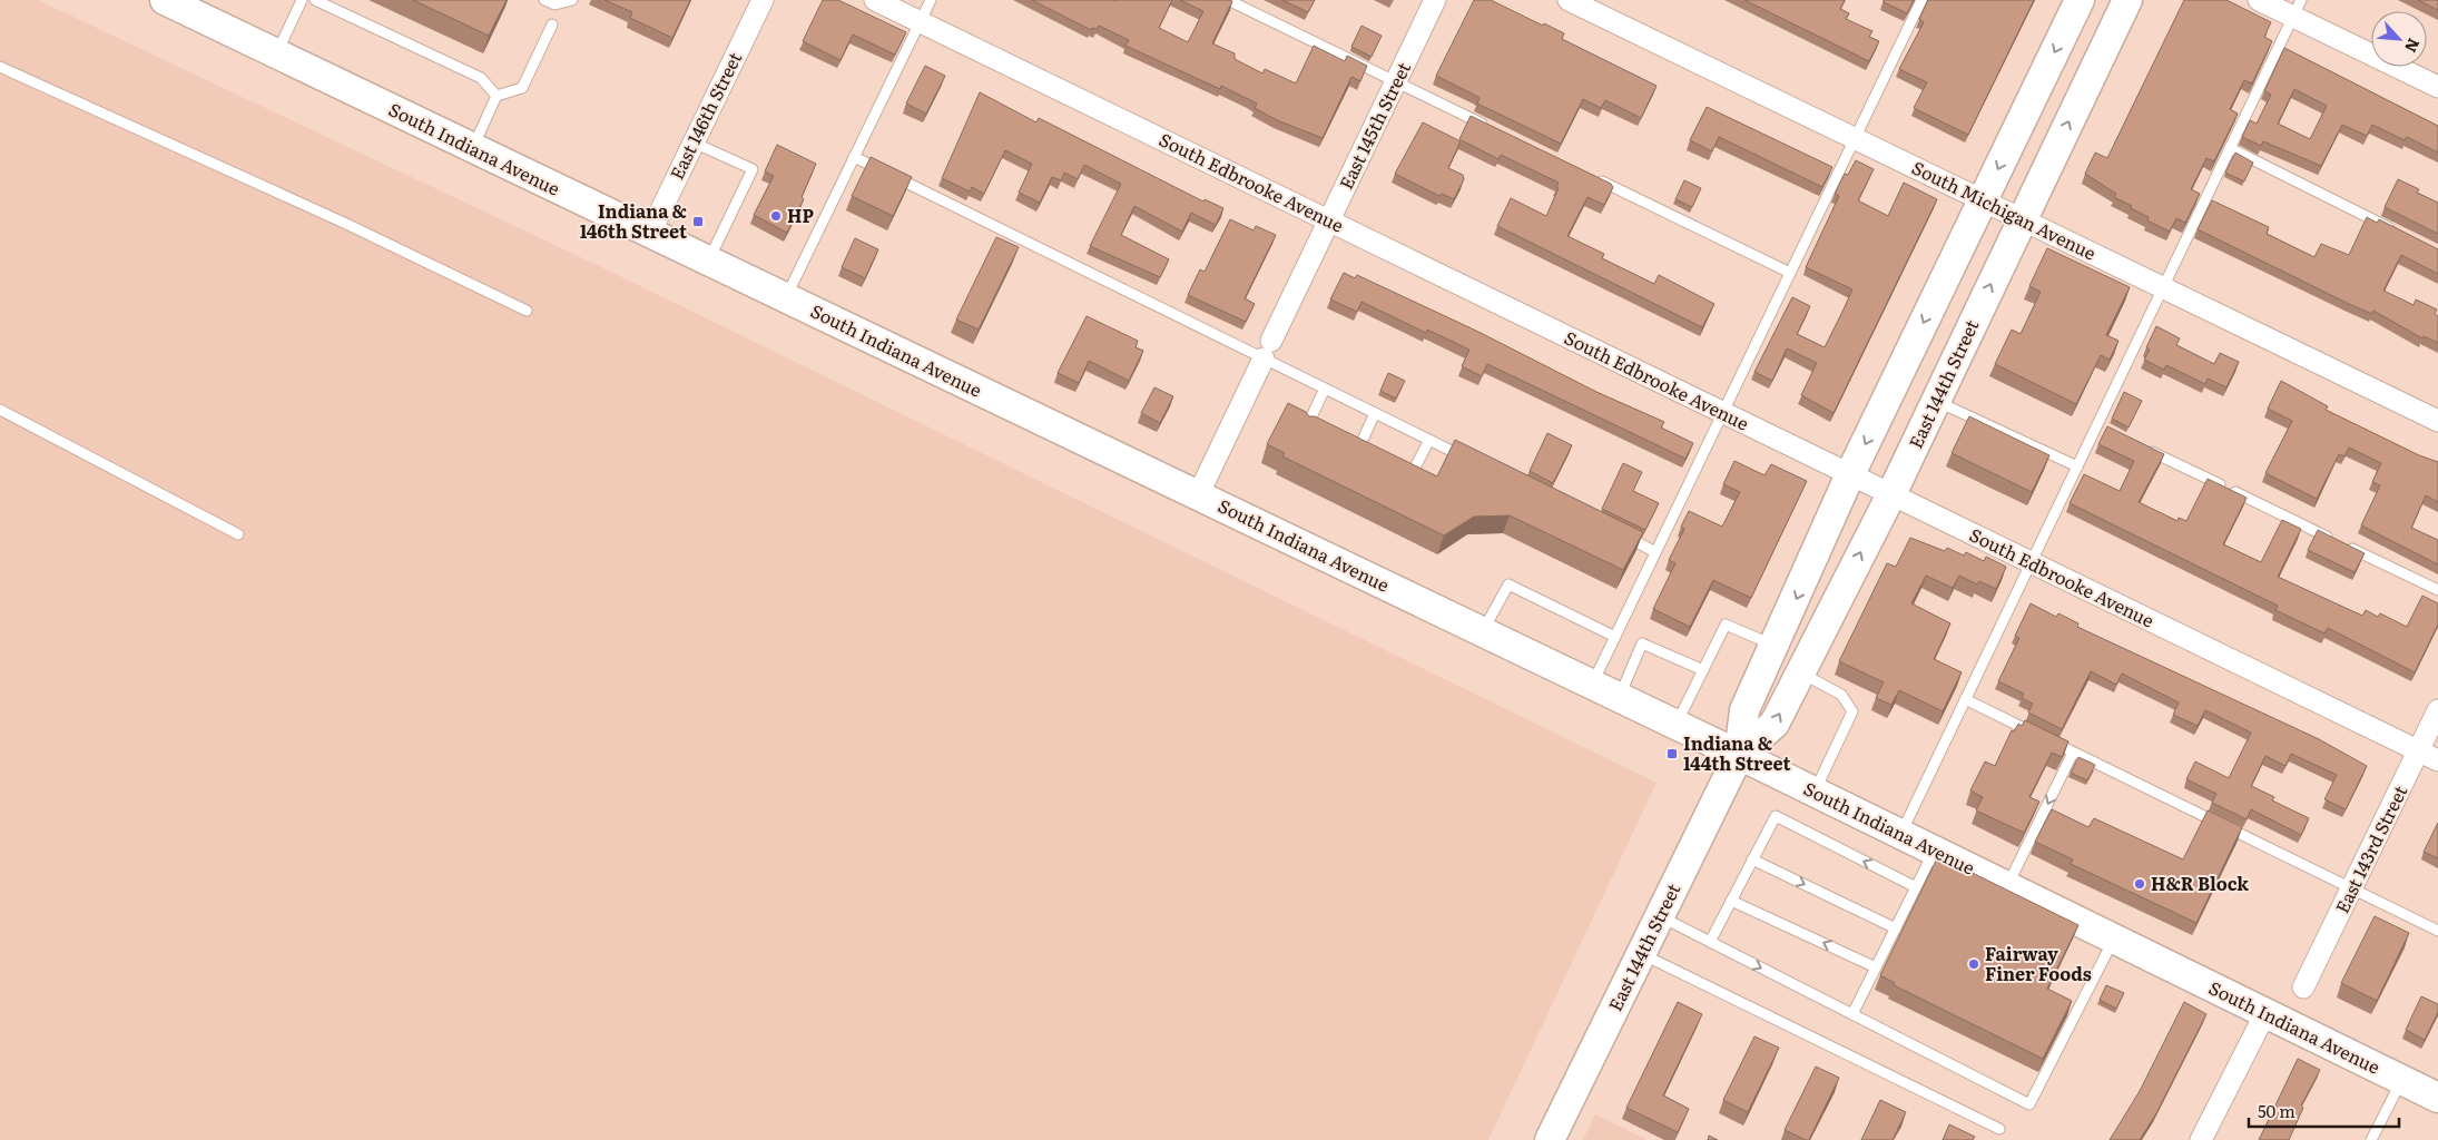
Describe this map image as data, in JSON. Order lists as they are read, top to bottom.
{
  "streets": {
    "main road": ["South Indiana Avenue", "East 144th Street"],
    "street": [
      "East 146th Street",
      "East 145th Street",
      "South Edbrooke Avenue",
      "South Michigan Avenue",
      "East 143rd Street"
    ]
  },
  "crossings": [
    ["East 146th Street", "South Indiana Avenue"],
    ["East 145th Street", "South Indiana Avenue"],
    ["East 145th Street", "South Edbrooke Avenue"],
    ["South Indiana Avenue", "East 144th Street"],
    ["South Edbrooke Avenue", "East 144th Street"],
    ["South Edbrooke Avenue", "East 143rd Street"],
    ["South Michigan Avenue", "East 144th Street"]
  ],
  "places": {
    "other": ["HP", "H&R Block", "Fairway Finer Foods"],
    "transit": ["Indiana & 146th Street", "Indiana & 144th Street"]
  },
  "scale_bar": "50 m",
  "north": "bottom right"
}
